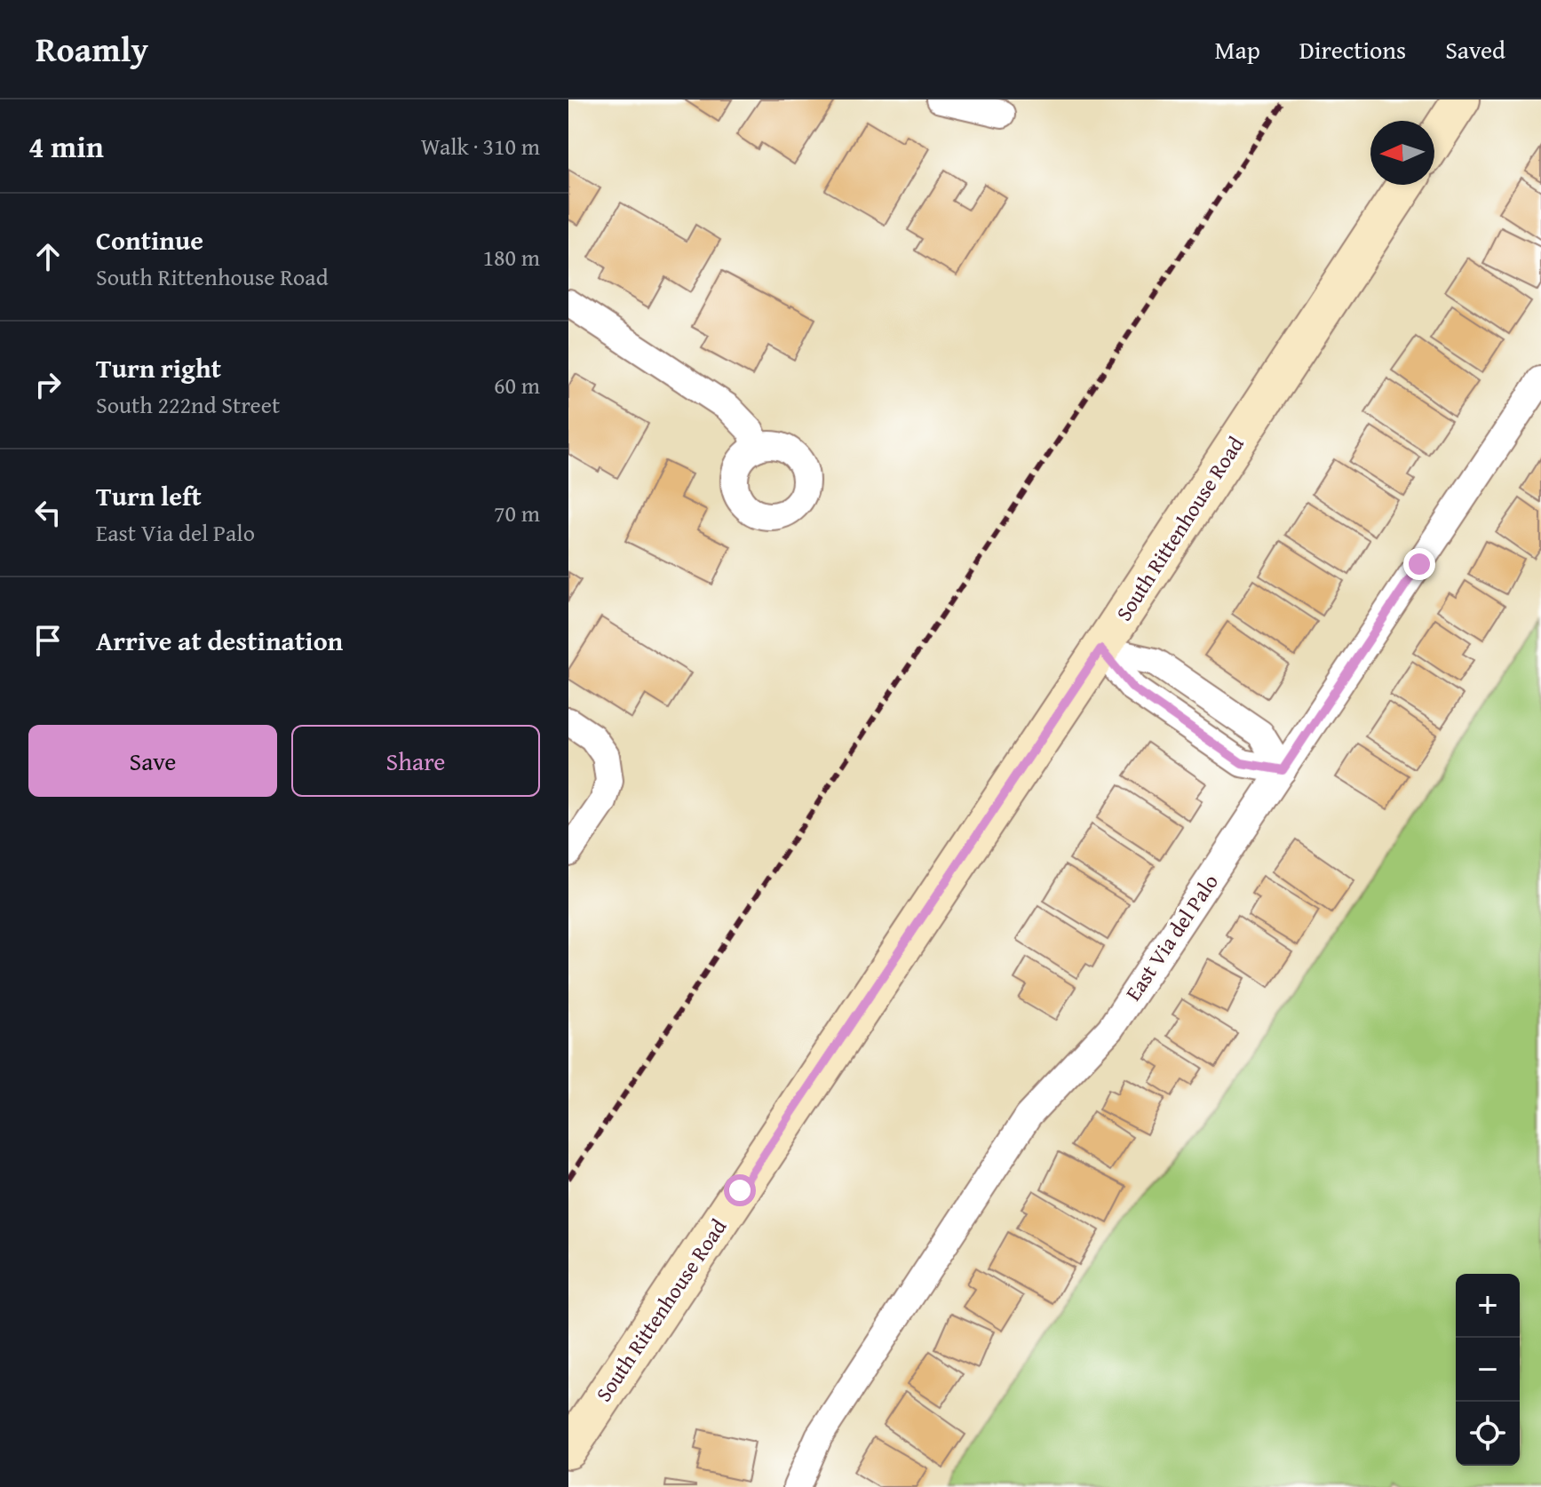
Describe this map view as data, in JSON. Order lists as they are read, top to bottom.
{
  "streets": {
    "main road": ["South Rittenhouse Road"],
    "street": ["East Via del Palo"]
  },
  "north": "left",
  "page": {
    "header": "Roamly",
    "nav": ["Map", "Directions", "Saved"],
    "heading": ["4 min", "Walk · 310 m"],
    "list": [
      ["Continue", "South Rittenhouse Road", "180 m"],
      ["Turn right", "South 222nd Street", "60 m"],
      ["Turn left", "East Via del Palo", "70 m"],
      "Arrive at destination"
    ],
    "buttons": ["Save", "Share"],
    "map_buttons": ["+", "−"]
  }
}
